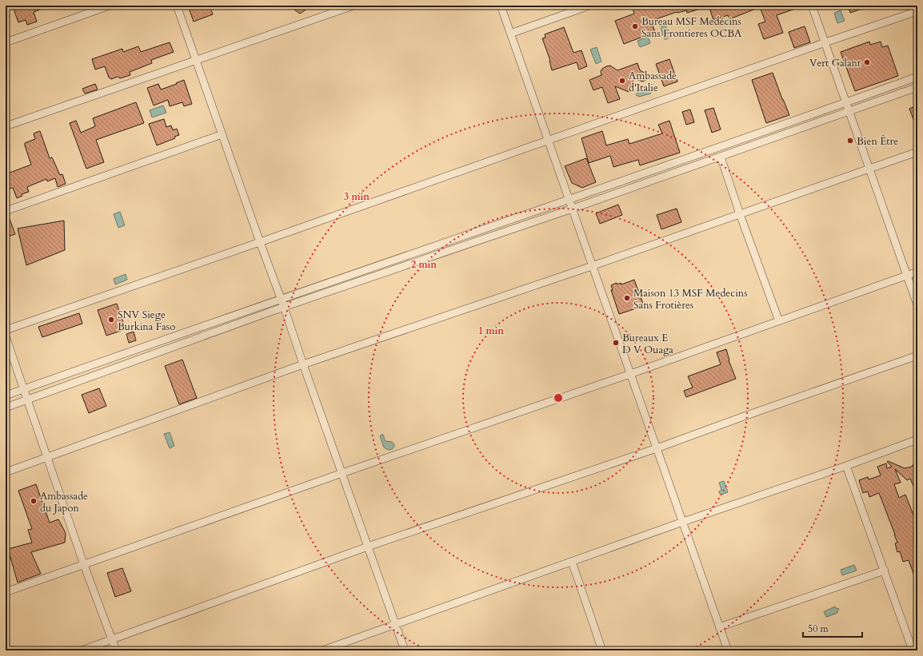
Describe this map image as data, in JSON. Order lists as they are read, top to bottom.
{
  "places": [
    "Bureau MSF Medécins Sans Frontieres OCBA",
    "Vert Galant",
    "Ambassade d'Italie",
    "Bien Être",
    "Maison 13 MSF Medecins Sans Frotières",
    "SNV Siege Burkina Faso",
    "Bureaux E D V Ouaga",
    "Ambassade du Japon"
  ],
  "scale_bar": "50 m",
  "rings": ["3 min", "2 min", "1 min"]
}
